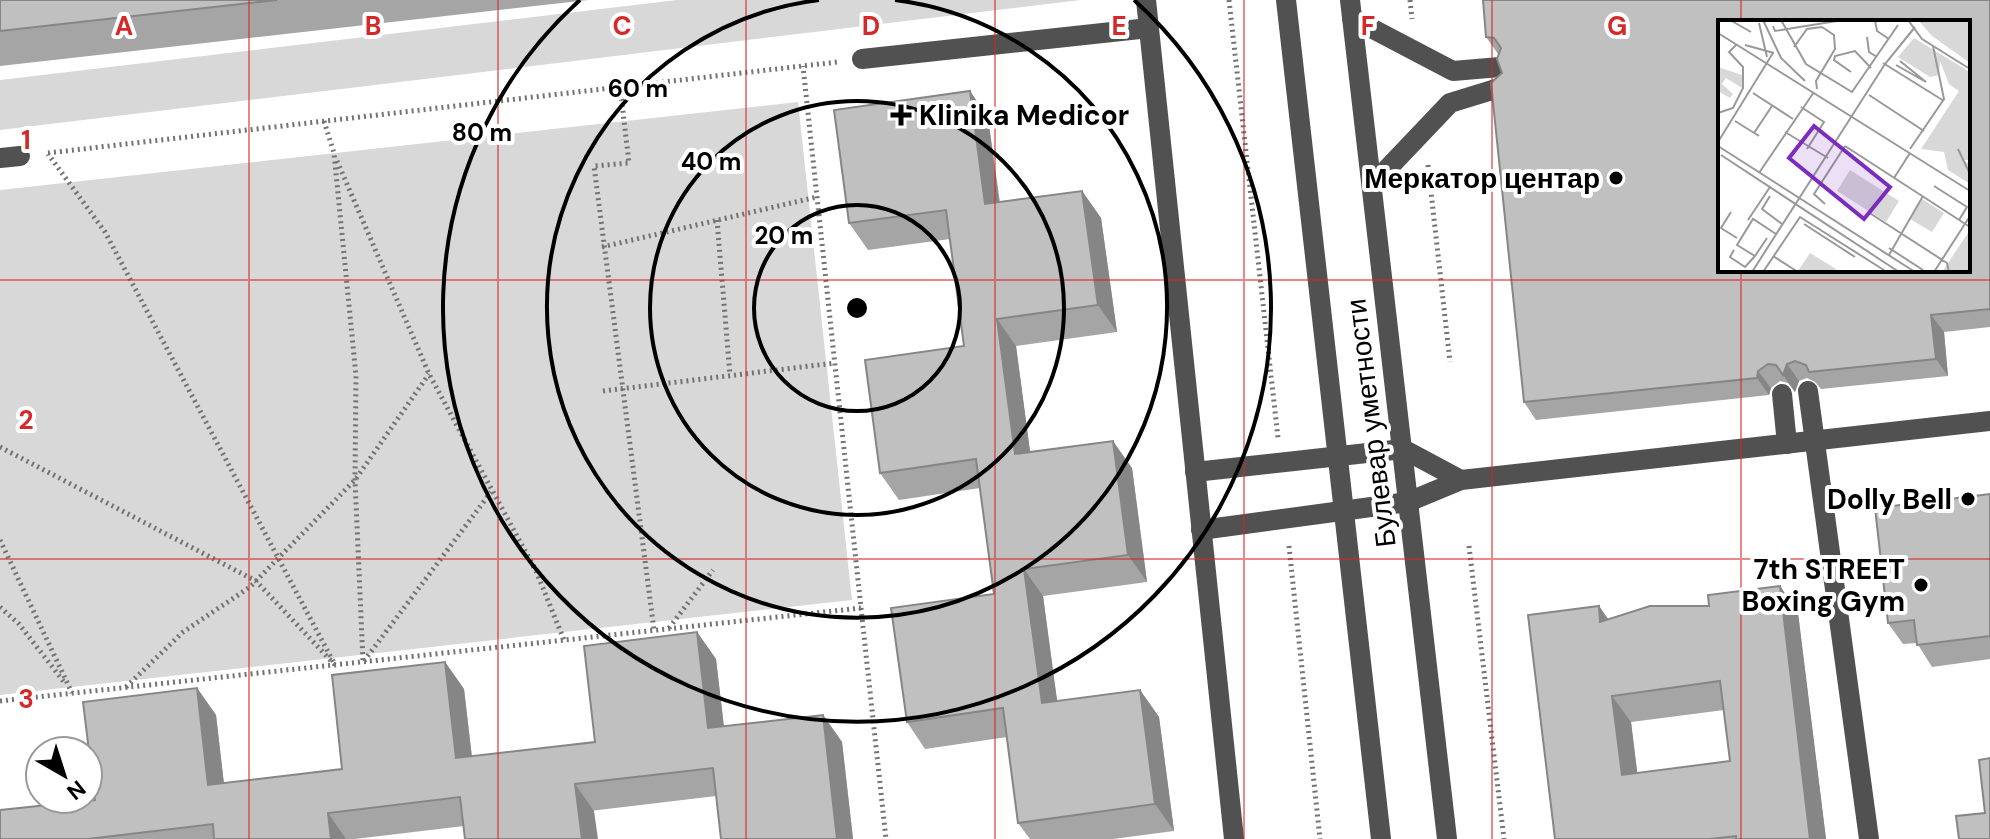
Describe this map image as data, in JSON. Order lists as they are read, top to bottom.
{
  "streets": {
    "street": ["Булевар уметности"]
  },
  "places": {
    "health": ["Klinika Medicor"],
    "other": ["Меркатор центар", "Dolly Bell", "7th STREET Boxing Gym"]
  },
  "north": "bottom right",
  "grid": {
    "columns": [
      "A",
      "B",
      "C",
      "D",
      "E",
      "F",
      "G"
    ],
    "rows": ["1", "2", "3"]
  },
  "rings": [
    "60 m",
    "80 m",
    "40 m",
    "20 m"
  ]
}
